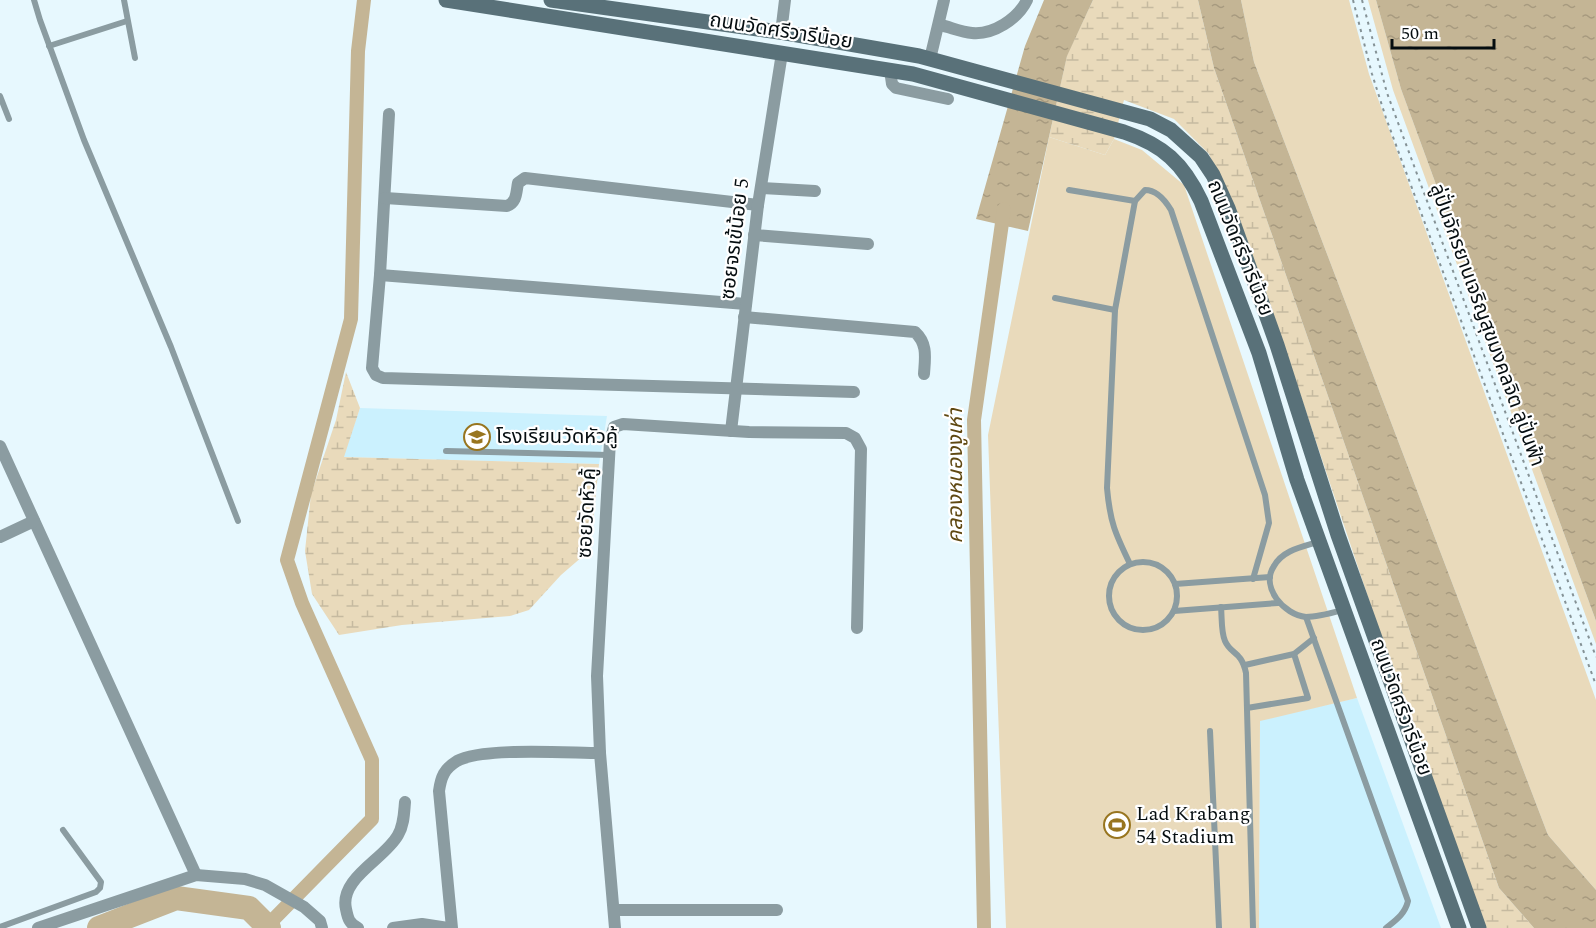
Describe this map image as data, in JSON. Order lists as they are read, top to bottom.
{
  "streets": {
    "main road": ["ถนนวัดศรีวารีน้อย"],
    "street": ["ซอยจรเข้น้อย 5", "ซอยวัดหัวคู้"],
    "path": ["ลู่ปั่นจักรยานเจริญสุขมงคลจิต ลู่ปั่นฟ้า"]
  },
  "crossings": [
    ["ถนนวัดศรีวารีน้อย", "ซอยจรเข้น้อย 5"],
    ["ซอยจรเข้น้อย 5", "ซอยวัดหัวคู้"]
  ],
  "water": ["คลองหนองงูเห่า"],
  "places": {
    "school or university": ["โรงเรียนวัดหัวคู้"],
    "sports": ["Lad Krabang 54 Stadium"]
  },
  "scale_bar": "50 m"
}
